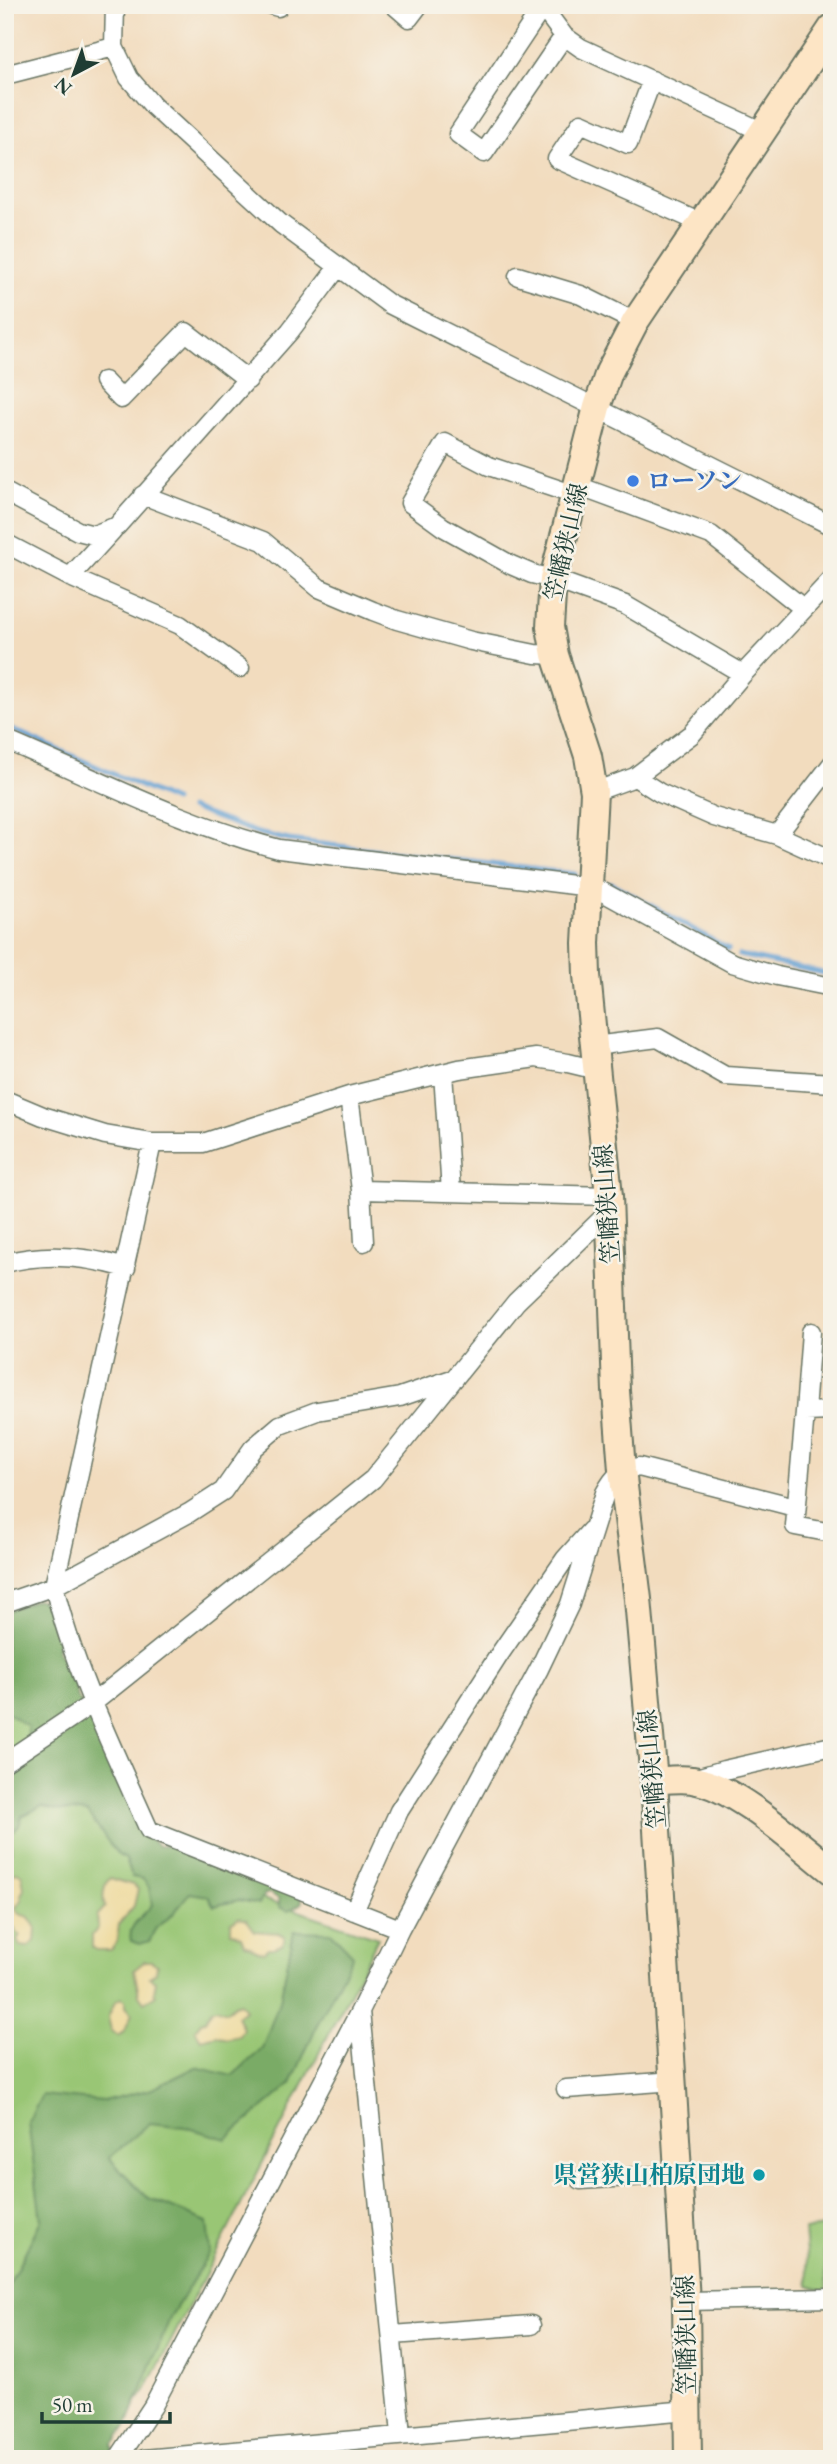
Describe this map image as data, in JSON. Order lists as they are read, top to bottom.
{
  "streets": {
    "main road": ["笠幡狭山線"]
  },
  "places": ["ローソン", "県営狭山柏原団地"],
  "scale_bar": "50 m",
  "north": "bottom left"
}
